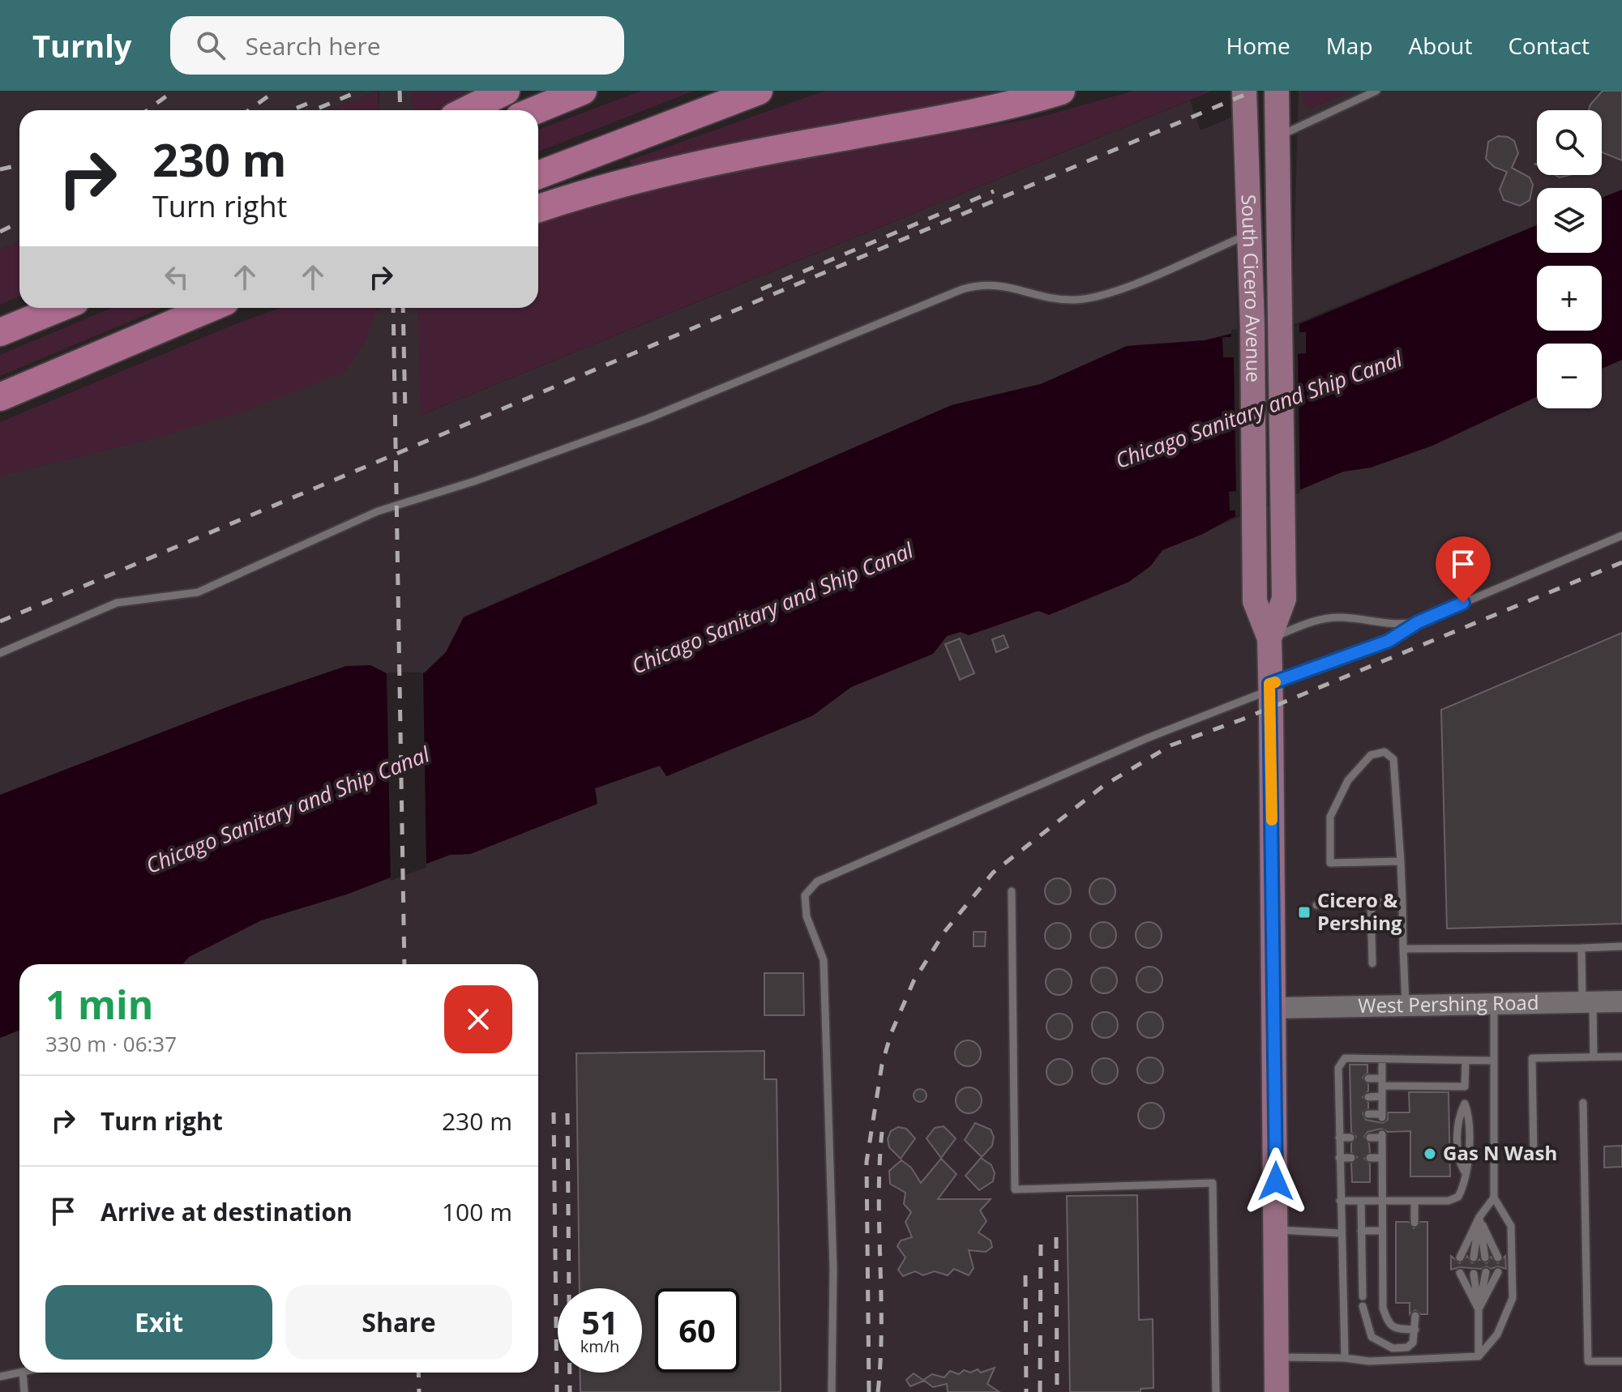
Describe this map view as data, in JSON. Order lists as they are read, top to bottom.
{
  "streets": {
    "main road": ["South Cicero Avenue", "West Pershing Road"]
  },
  "crossings": [
    ["South Cicero Avenue", "West Pershing Road"]
  ],
  "water": ["Chicago Sanitary and Ship Canal"],
  "places": {
    "transit": ["Cicero & Pershing"],
    "other": ["Gas N Wash"]
  },
  "page": {
    "header": "Turnly",
    "search": "Search here",
    "nav": [
      "Home",
      "Map",
      "About",
      "Contact"
    ],
    "map_buttons": ["+", "−"],
    "turn": ["230 m", "Turn right"],
    "heading": ["1 min", "330 m · 06:37"],
    "list": [
      {
        "name": "Turn right",
        "value": "230 m"
      },
      {
        "name": "Arrive at destination",
        "value": "100 m"
      }
    ],
    "buttons": ["Exit", "Share"],
    "speed": "51 km/h",
    "limit": "60"
  }
}
